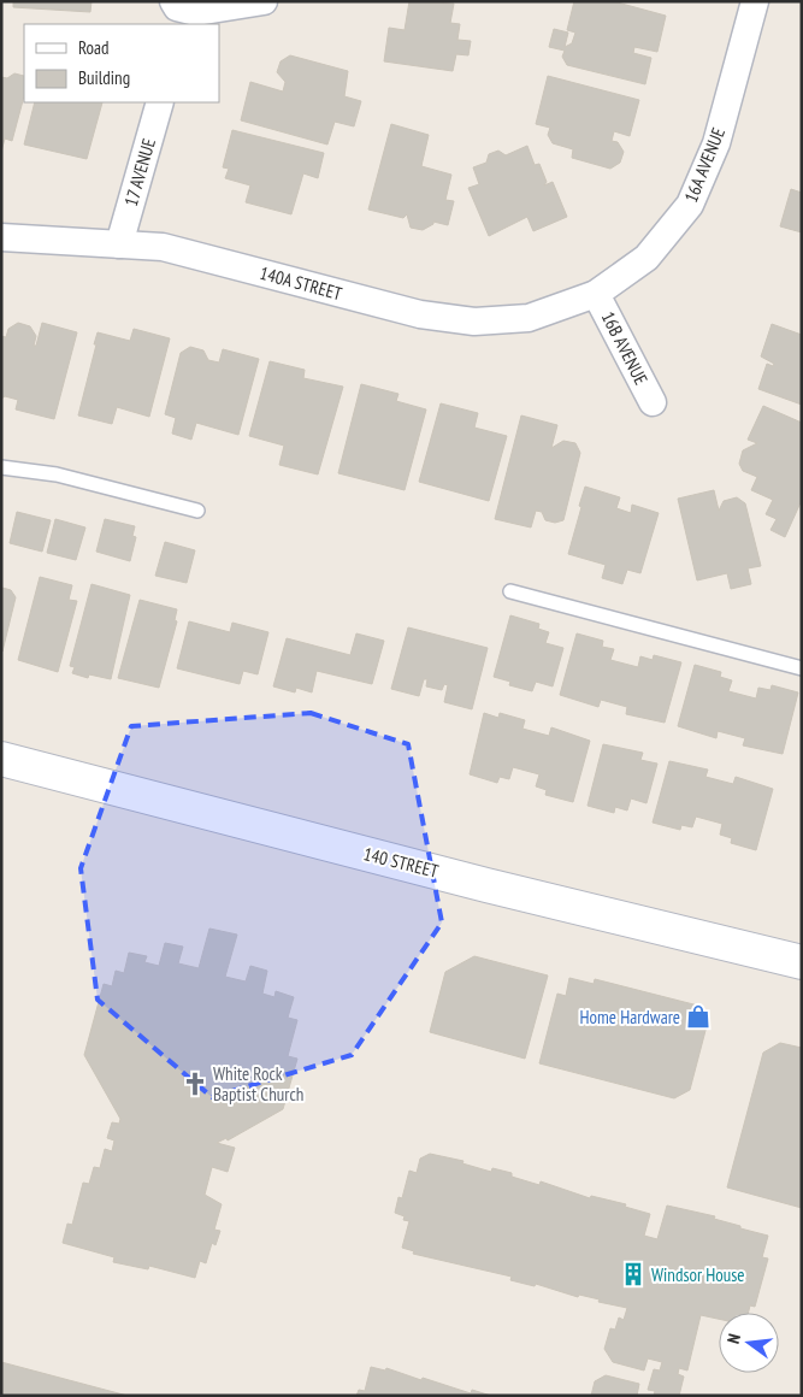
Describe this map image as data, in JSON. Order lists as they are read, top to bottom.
{
  "streets": {
    "main road": ["140 STREET"],
    "street": [
      "16A AVENUE",
      "17 AVENUE",
      "140A STREET",
      "16B AVENUE"
    ]
  },
  "crossings": [
    ["16A AVENUE", "140A STREET"],
    ["16A AVENUE", "16B AVENUE"],
    ["17 AVENUE", "140A STREET"],
    ["140A STREET", "16B AVENUE"]
  ],
  "places": {
    "shop": ["Home Hardware"],
    "church": ["White Rock Baptist Church"],
    "building": ["Windsor House"]
  },
  "legend": ["Road", "Building"],
  "north": "left"
}
